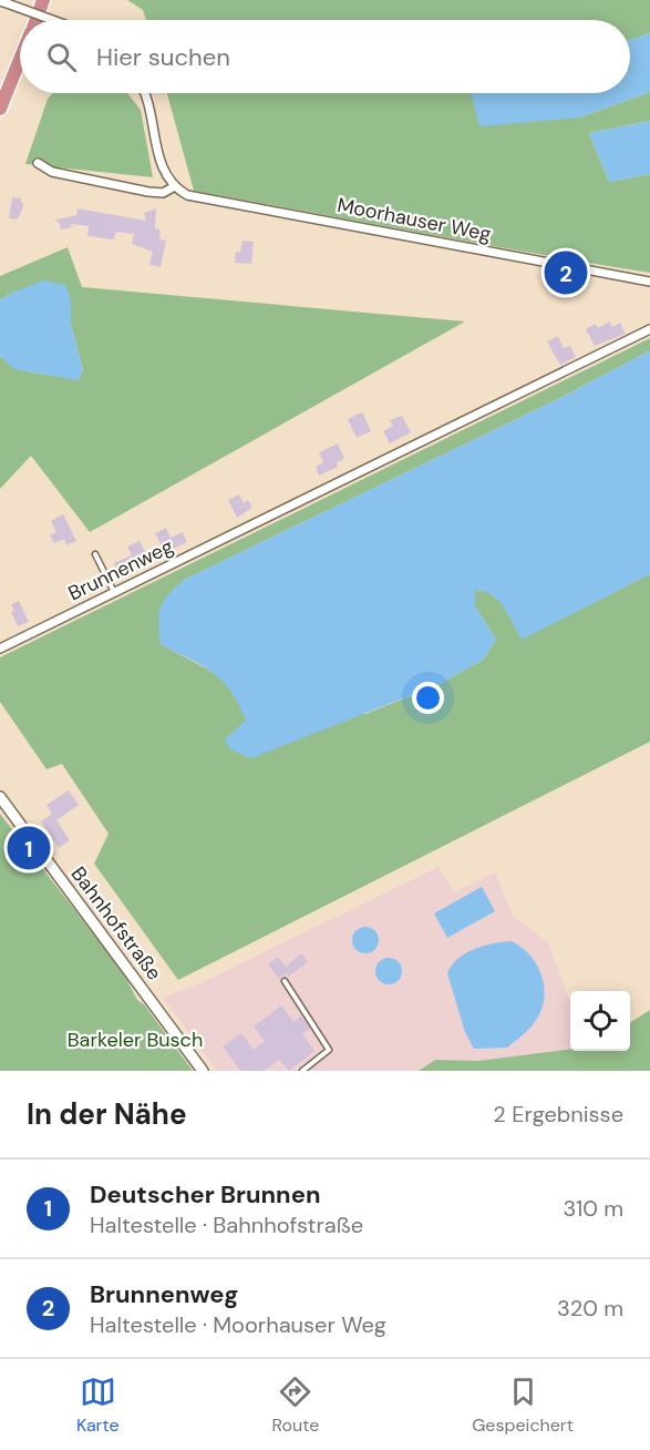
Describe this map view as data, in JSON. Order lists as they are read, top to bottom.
{
  "streets": {
    "street": ["Moorhauser Weg", "Brunnenweg", "Bahnhofstraße"]
  },
  "parks": ["Barkeler Busch"],
  "page": {
    "search": "Hier suchen",
    "pins": ["2", "1"],
    "heading": ["In der Nähe", "2 Ergebnisse"],
    "list": [
      {
        "mark": "1",
        "name": "Deutscher Brunnen",
        "note": "Haltestelle · Bahnhofstraße",
        "value": "310 m"
      },
      {
        "mark": "2",
        "name": "Brunnenweg",
        "note": "Haltestelle · Moorhauser Weg",
        "value": "320 m"
      }
    ],
    "nav": ["Karte", "Route", "Gespeichert"]
  }
}
